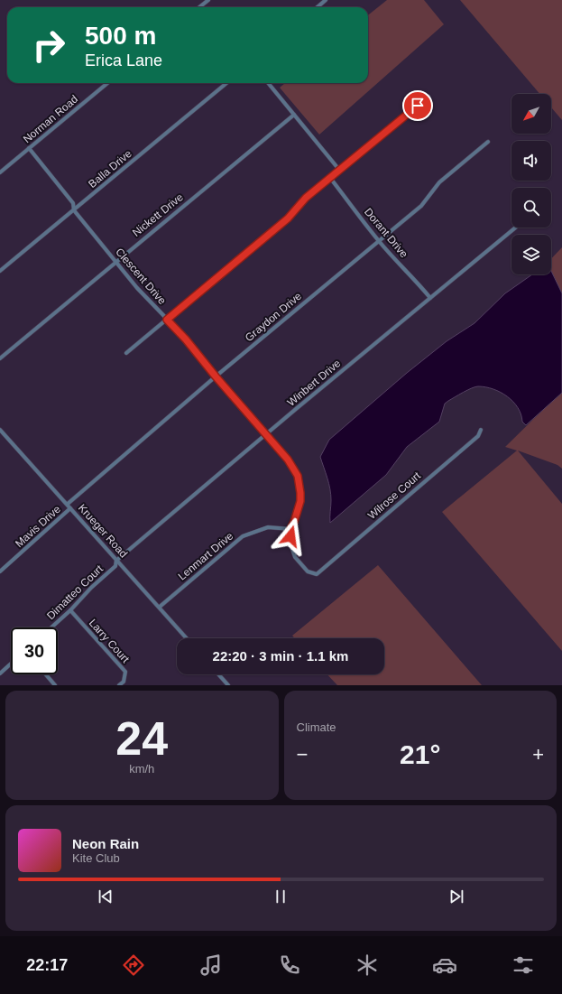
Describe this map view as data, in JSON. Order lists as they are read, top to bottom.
{
  "streets": {
    "street": [
      "Norman Road",
      "Balla Drive",
      "Nickett Drive",
      "Dorant Drive",
      "Clescent Drive",
      "Graydon Drive",
      "Winbert Drive",
      "Wilrose Court",
      "Mavis Drive",
      "Krueger Road",
      "Lenmart Drive",
      "Dimatteo Court",
      "Larry Court"
    ]
  },
  "crossings": [
    ["Norman Road", "Clescent Drive"],
    ["Balla Drive", "Clescent Drive"],
    ["Nickett Drive", "Clescent Drive"],
    ["Dorant Drive", "Graydon Drive"],
    ["Dorant Drive", "Winbert Drive"],
    ["Clescent Drive", "Graydon Drive"],
    ["Clescent Drive", "Winbert Drive"],
    ["Clescent Drive", "Wilrose Court"],
    ["Clescent Drive", "Lenmart Drive"],
    ["Graydon Drive", "Krueger Road"],
    ["Winbert Drive", "Krueger Road"],
    ["Winbert Drive", "Dimatteo Court"],
    ["Mavis Drive", "Krueger Road"],
    ["Krueger Road", "Lenmart Drive"],
    ["Krueger Road", "Dimatteo Court"],
    ["Dimatteo Court", "Larry Court"]
  ],
  "north": "bottom left",
  "page": {
    "turn": ["500 m", "Erica Lane"],
    "limit": "30",
    "trip": "22:20 · 3 min · 1.1 km",
    "tile": [
      ["24", "km/h"],
      "Climate"
    ],
    "heat": ["−", "21°", "+"],
    "song": ["Neon Rain", "Kite Club"],
    "tabs": "22:17"
  }
}
